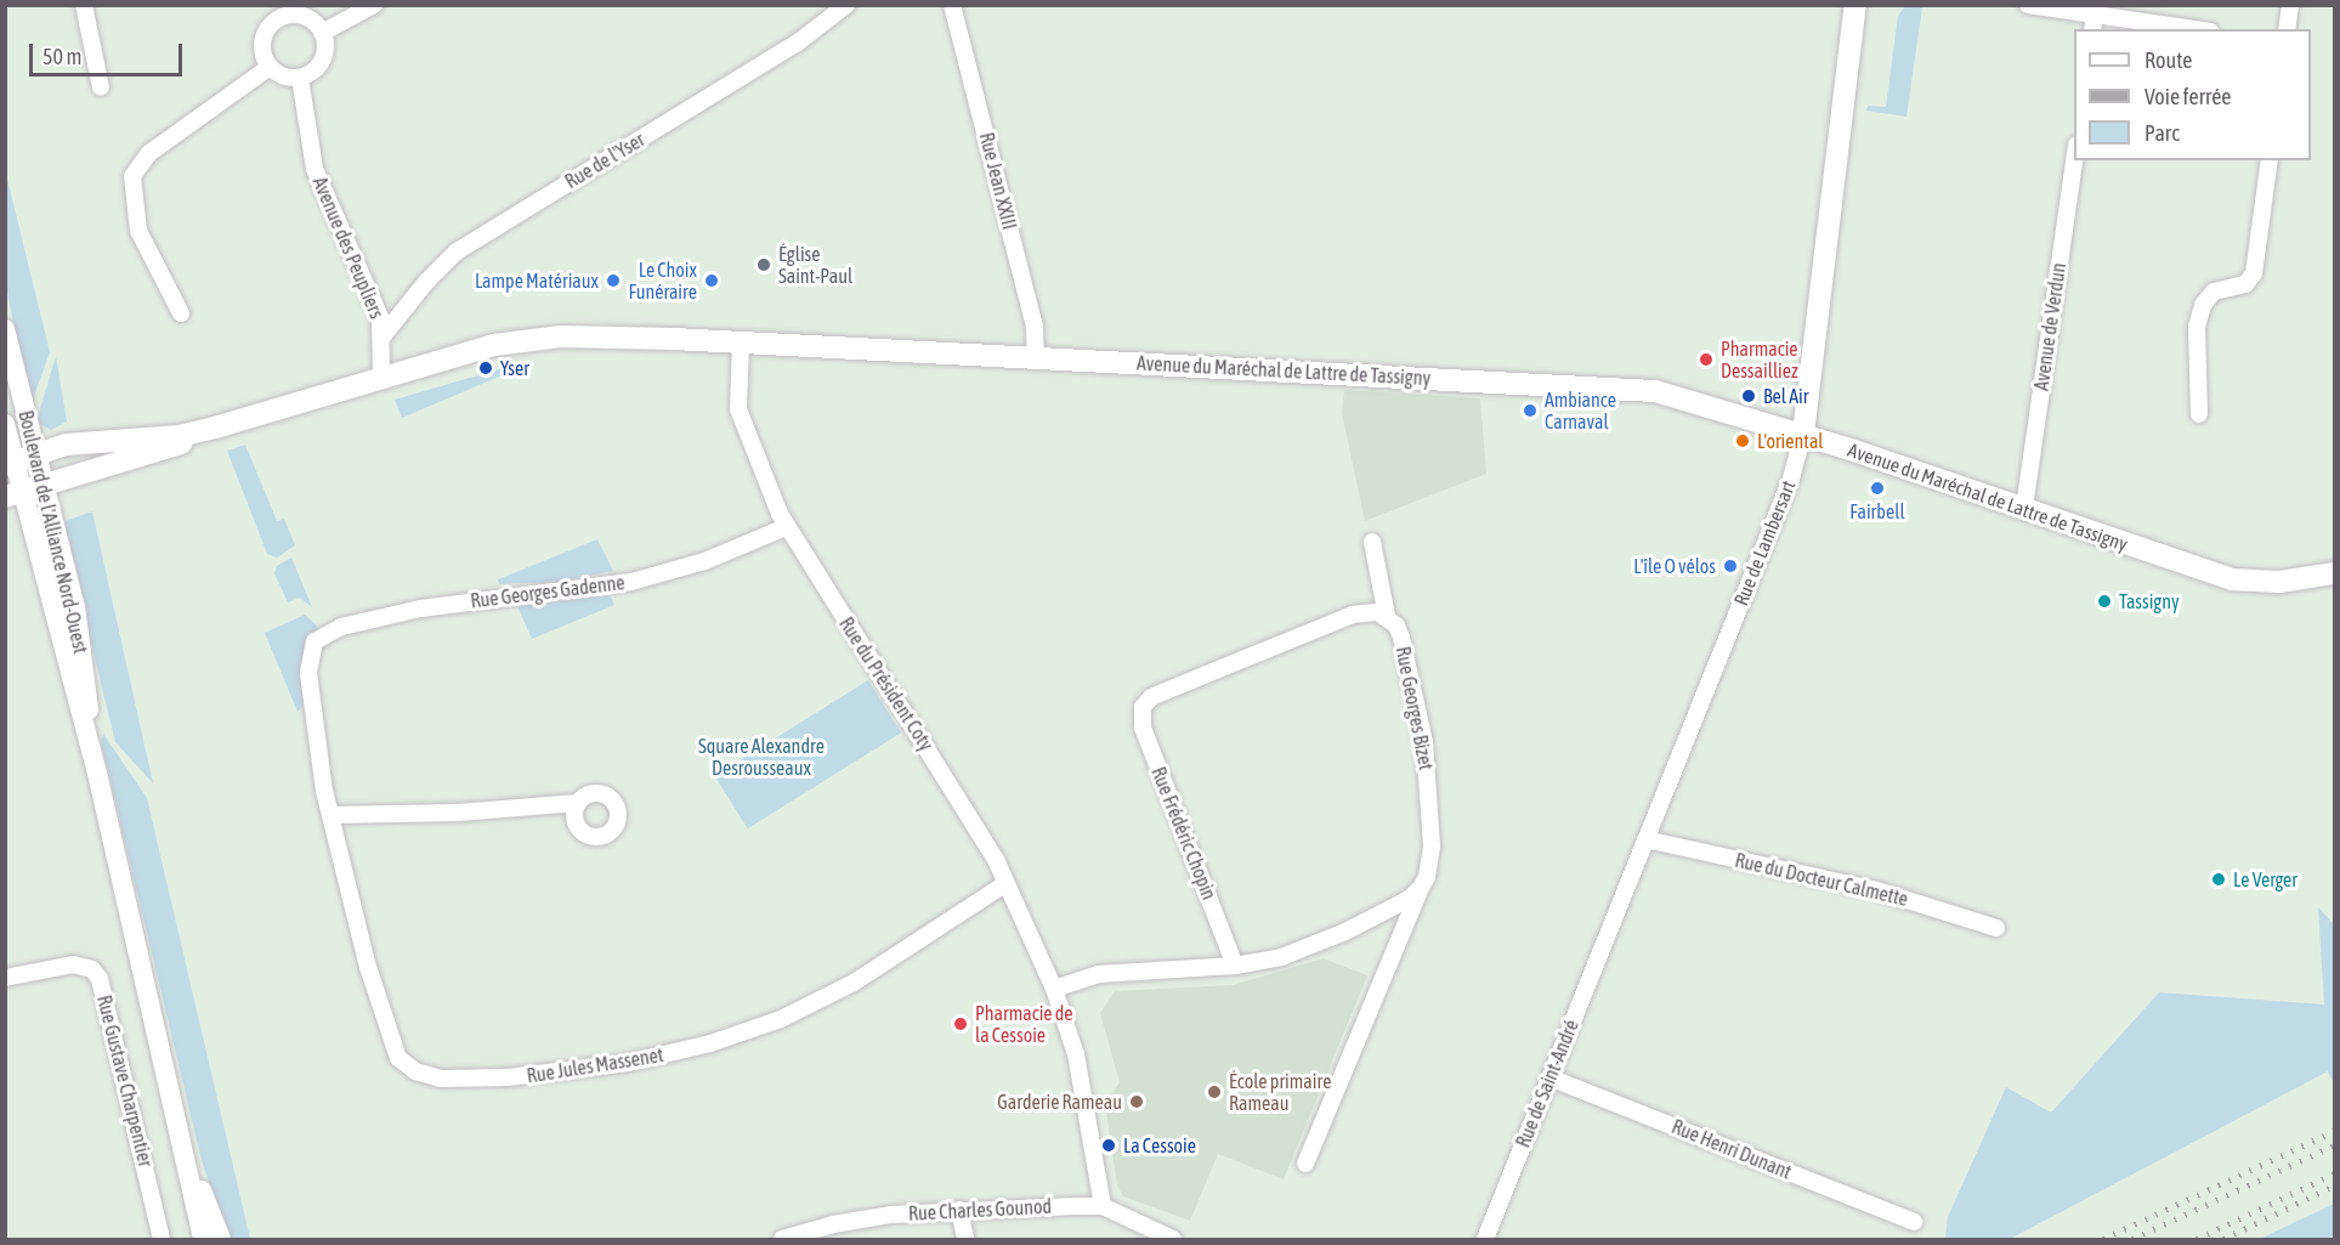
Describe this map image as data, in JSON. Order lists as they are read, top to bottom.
{
  "streets": {
    "main road": ["Avenue du Maréchal de Lattre de Tassigny", "Rue de Lambersart"],
    "street": [
      "Rue de l'Yser",
      "Rue Jean XXIII",
      "Avenue des Peupliers",
      "Avenue de Verdun",
      "Boulevard de l'Alliance Nord-Ouest",
      "Rue Georges Gadenne",
      "Rue du Président Coty",
      "Rue Georges Bizet",
      "Rue Frédéric Chopin",
      "Rue du Docteur Calmette",
      "Rue Jules Massenet",
      "Rue Gustave Charpentier",
      "Rue de Saint-André",
      "Rue Henri Dunant",
      "Rue Charles Gounod"
    ]
  },
  "crossings": [
    ["Rue de l'Yser", "Avenue des Peupliers"],
    ["Rue Jean XXIII", "Avenue du Maréchal de Lattre de Tassigny"],
    ["Avenue des Peupliers", "Avenue du Maréchal de Lattre de Tassigny"],
    ["Avenue de Verdun", "Avenue du Maréchal de Lattre de Tassigny"],
    ["Avenue du Maréchal de Lattre de Tassigny", "Boulevard de l'Alliance Nord-Ouest"],
    ["Avenue du Maréchal de Lattre de Tassigny", "Rue de Lambersart"],
    ["Avenue du Maréchal de Lattre de Tassigny", "Rue du Président Coty"],
    ["Rue de Lambersart", "Rue du Docteur Calmette"],
    ["Rue de Lambersart", "Rue de Saint-André"],
    ["Rue Georges Gadenne", "Rue du Président Coty"],
    ["Rue Georges Gadenne", "Rue Jules Massenet"],
    ["Rue du Président Coty", "Rue Jules Massenet"],
    ["Rue du Président Coty", "Rue Charles Gounod"],
    ["Rue Georges Bizet", "Rue Frédéric Chopin"],
    ["Rue de Saint-André", "Rue Henri Dunant"]
  ],
  "parks": ["Square Alexandre Desrousseaux"],
  "places": [
    "Église Saint-Paul",
    "Lampe Matériaux",
    "Le Choix Funéraire",
    "Pharmacie Dessailliez",
    "Yser",
    "Bel Air",
    "Ambiance Carnaval",
    "L'oriental",
    "Fairbell",
    "L'île O vélos",
    "Tassigny",
    "Le Verger",
    "Pharmacie de la Cessoie",
    "École primaire Rameau",
    "Garderie Rameau",
    "La Cessoie"
  ],
  "legend": ["Route", "Voie ferrée", "Parc"],
  "scale_bar": "50 m"
}
